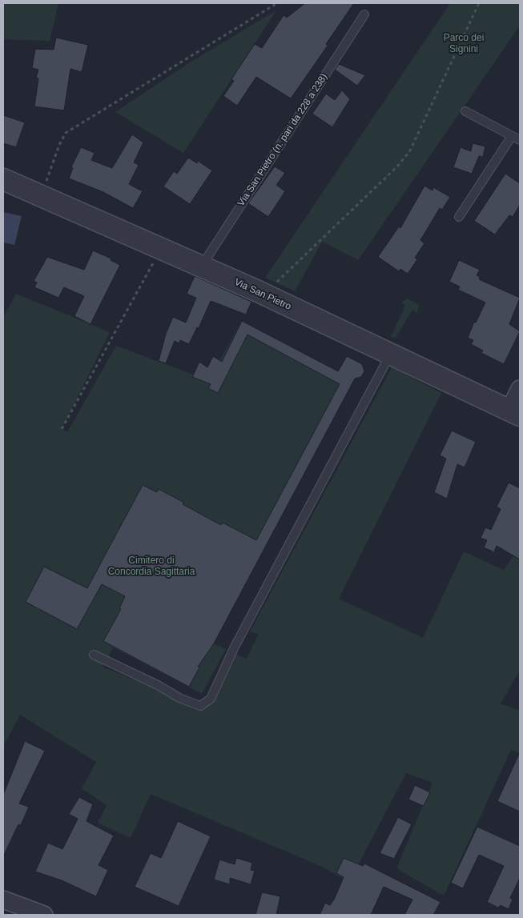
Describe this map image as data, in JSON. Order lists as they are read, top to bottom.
{
  "streets": {
    "street": ["Via San Pietro"],
    "lane": ["Via San Pietro (n. pari da 228 a 238)"]
  },
  "crossings": [
    ["Via San Pietro (n. pari da 228 a 238)", "Via San Pietro"]
  ],
  "parks": ["Parco dei Signini", "Cimitero di Concordia Sagittaria"]
}
